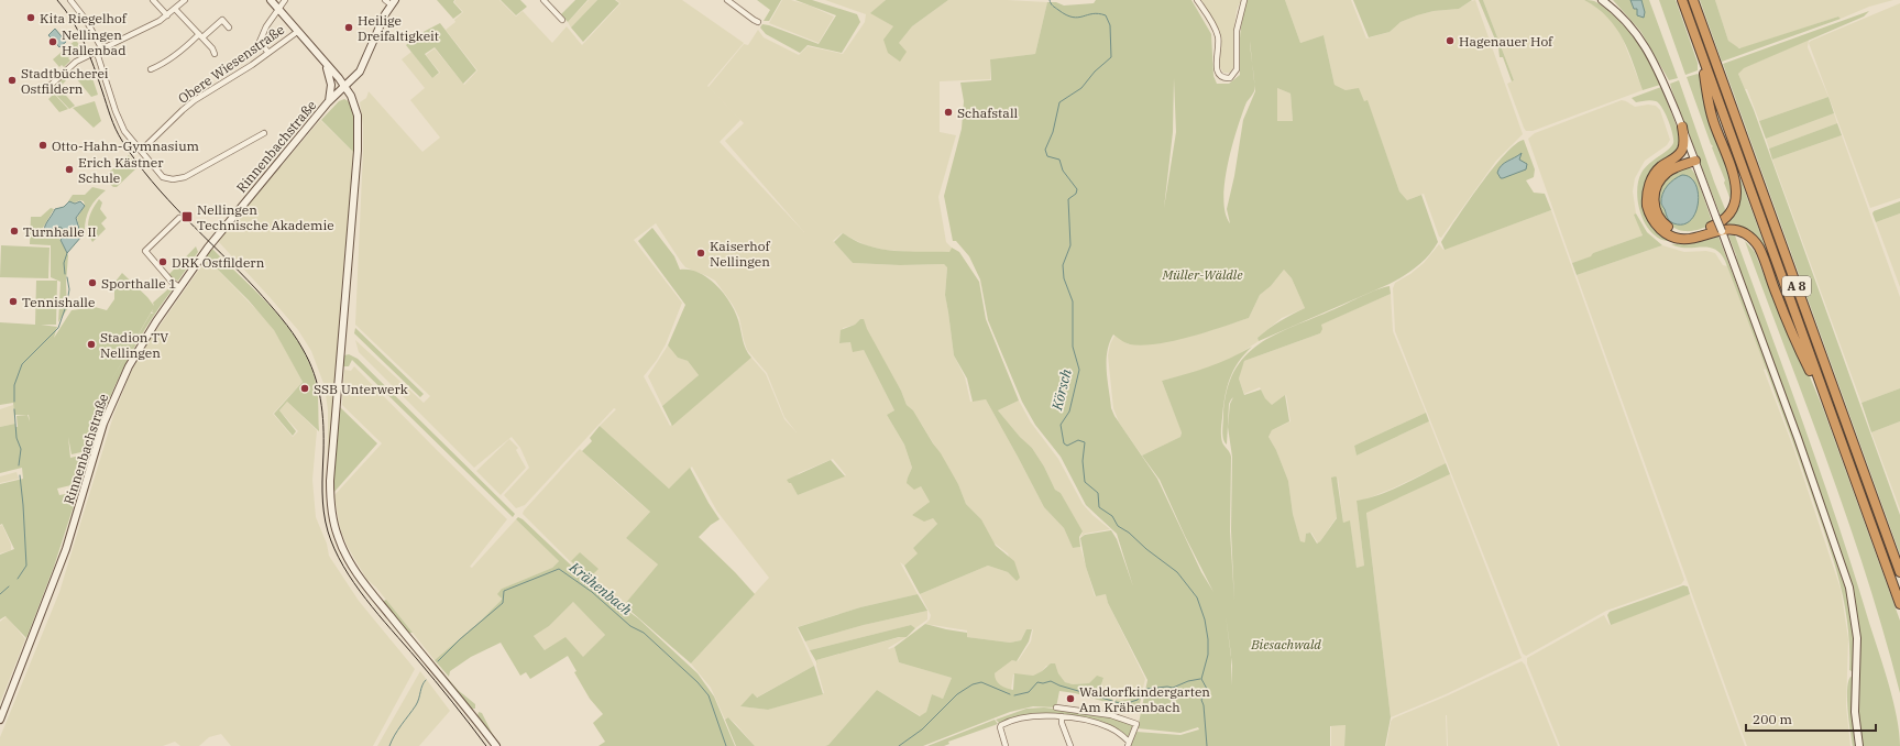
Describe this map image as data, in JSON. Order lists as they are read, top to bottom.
{
  "streets": {
    "highway": ["A 8"],
    "main road": ["Rinnenbachstraße"],
    "street": ["Obere Wiesenstraße"]
  },
  "water": ["Körsch", "Krähenbach"],
  "parks": ["Müller-Wäldle", "Biesachwald"],
  "places": {
    "other": [
      "Kita Riegelhof",
      "Heilige Dreifaltigkeit",
      "Hagenauer Hof",
      "Nellingen Hallenbad",
      "Stadtbücherei Ostfildern",
      "Schafstall",
      "Otto-Hahn-Gymnasium",
      "Erich Kästner Schule",
      "Turnhalle II",
      "Kaiserhof Nellingen",
      "DRK Ostfildern",
      "Sporthalle 1",
      "Tennishalle",
      "Stadion TV Nellingen",
      "SSB Unterwerk",
      "Waldorfkindergarten Am Krähenbach"
    ],
    "transit": ["Nellingen Technische Akademie"]
  },
  "scale_bar": "200 m"
}
